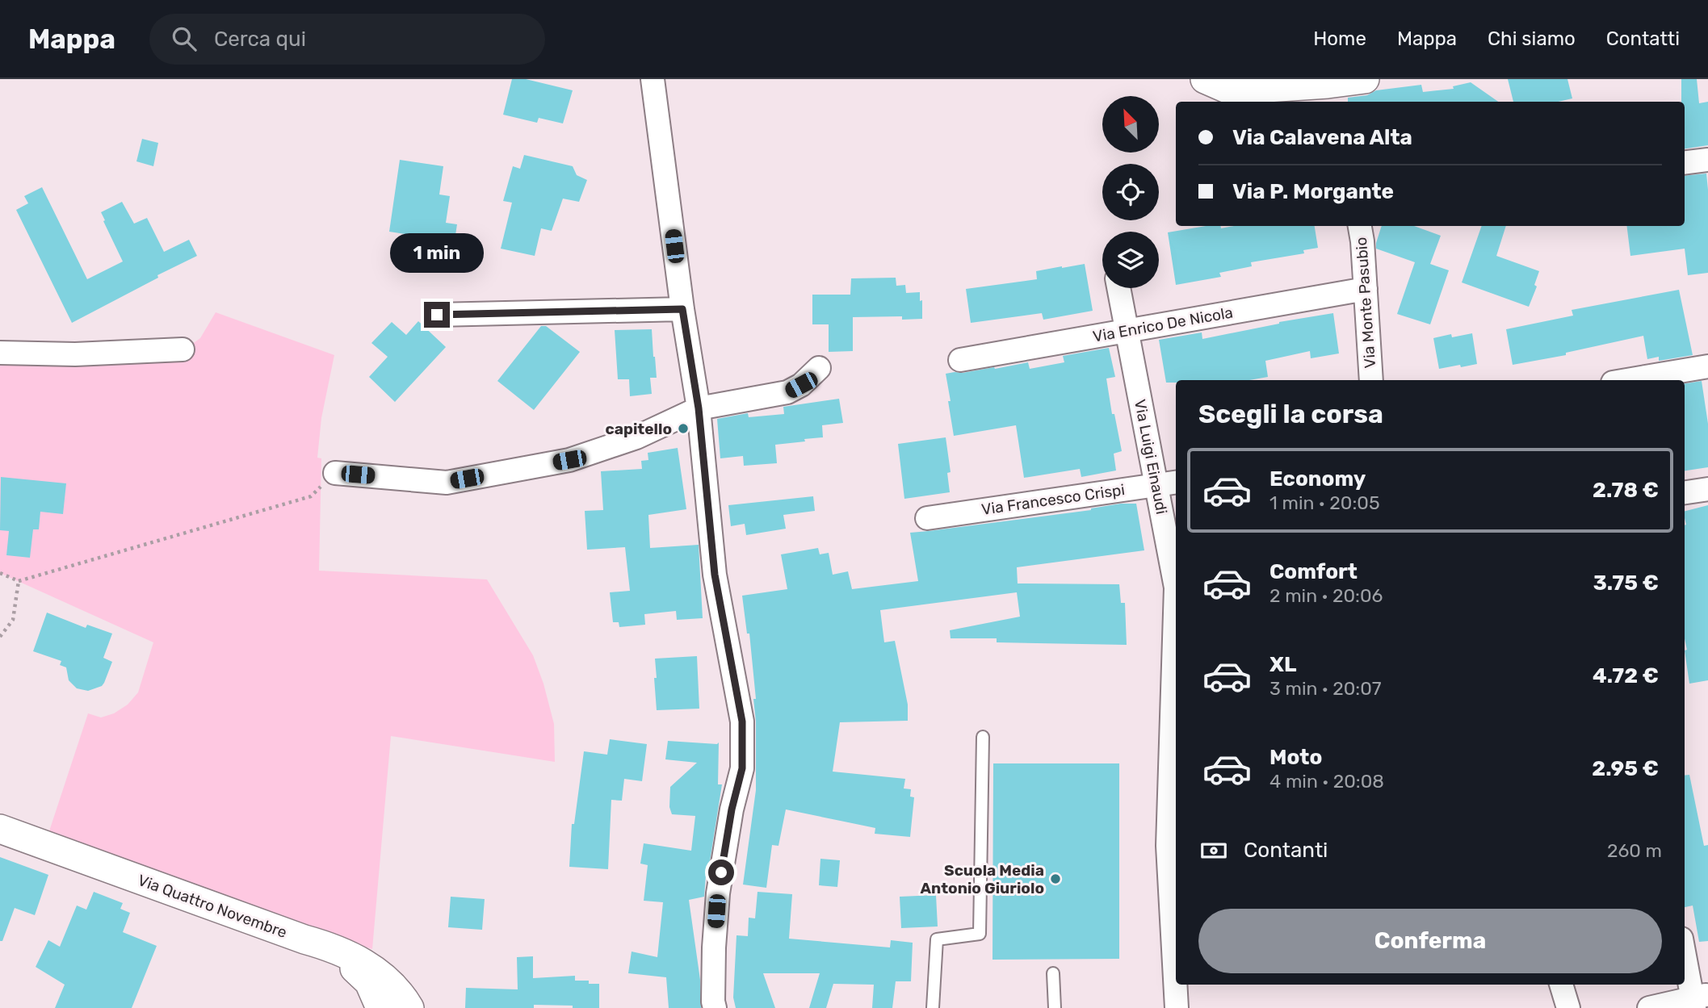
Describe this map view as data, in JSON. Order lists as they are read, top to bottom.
{
  "streets": {
    "street": [
      "Via Monte Pasubio",
      "Via Enrico De Nicola",
      "Via Luigi Einaudi",
      "Via Francesco Crispi",
      "Via Quattro Novembre"
    ]
  },
  "crossings": [
    ["Via Monte Pasubio", "Via Enrico De Nicola"],
    ["Via Enrico De Nicola", "Via Luigi Einaudi"],
    ["Via Luigi Einaudi", "Via Francesco Crispi"]
  ],
  "places": ["capitello", "Scuola Media Antonio Giuriolo"],
  "north": "top left",
  "page": {
    "header": "Mappa",
    "search": "Cerca qui",
    "nav": [
      "Home",
      "Mappa",
      "Chi siamo",
      "Contatti"
    ],
    "banner": ["Via Calavena Alta", "Via P. Morgante"],
    "bubble": "1 min",
    "heading": "Scegli la corsa",
    "list": [
      {
        "name": "Economy",
        "note": "1 min · 20:05",
        "value": "2.78 €"
      },
      {
        "name": "Comfort",
        "note": "2 min · 20:06",
        "value": "3.75 €"
      },
      {
        "name": "XL",
        "note": "3 min · 20:07",
        "value": "4.72 €"
      },
      {
        "name": "Moto",
        "note": "4 min · 20:08",
        "value": "2.95 €"
      }
    ],
    "pay": ["Contanti", "260 m"],
    "buttons": "Conferma"
  }
}
